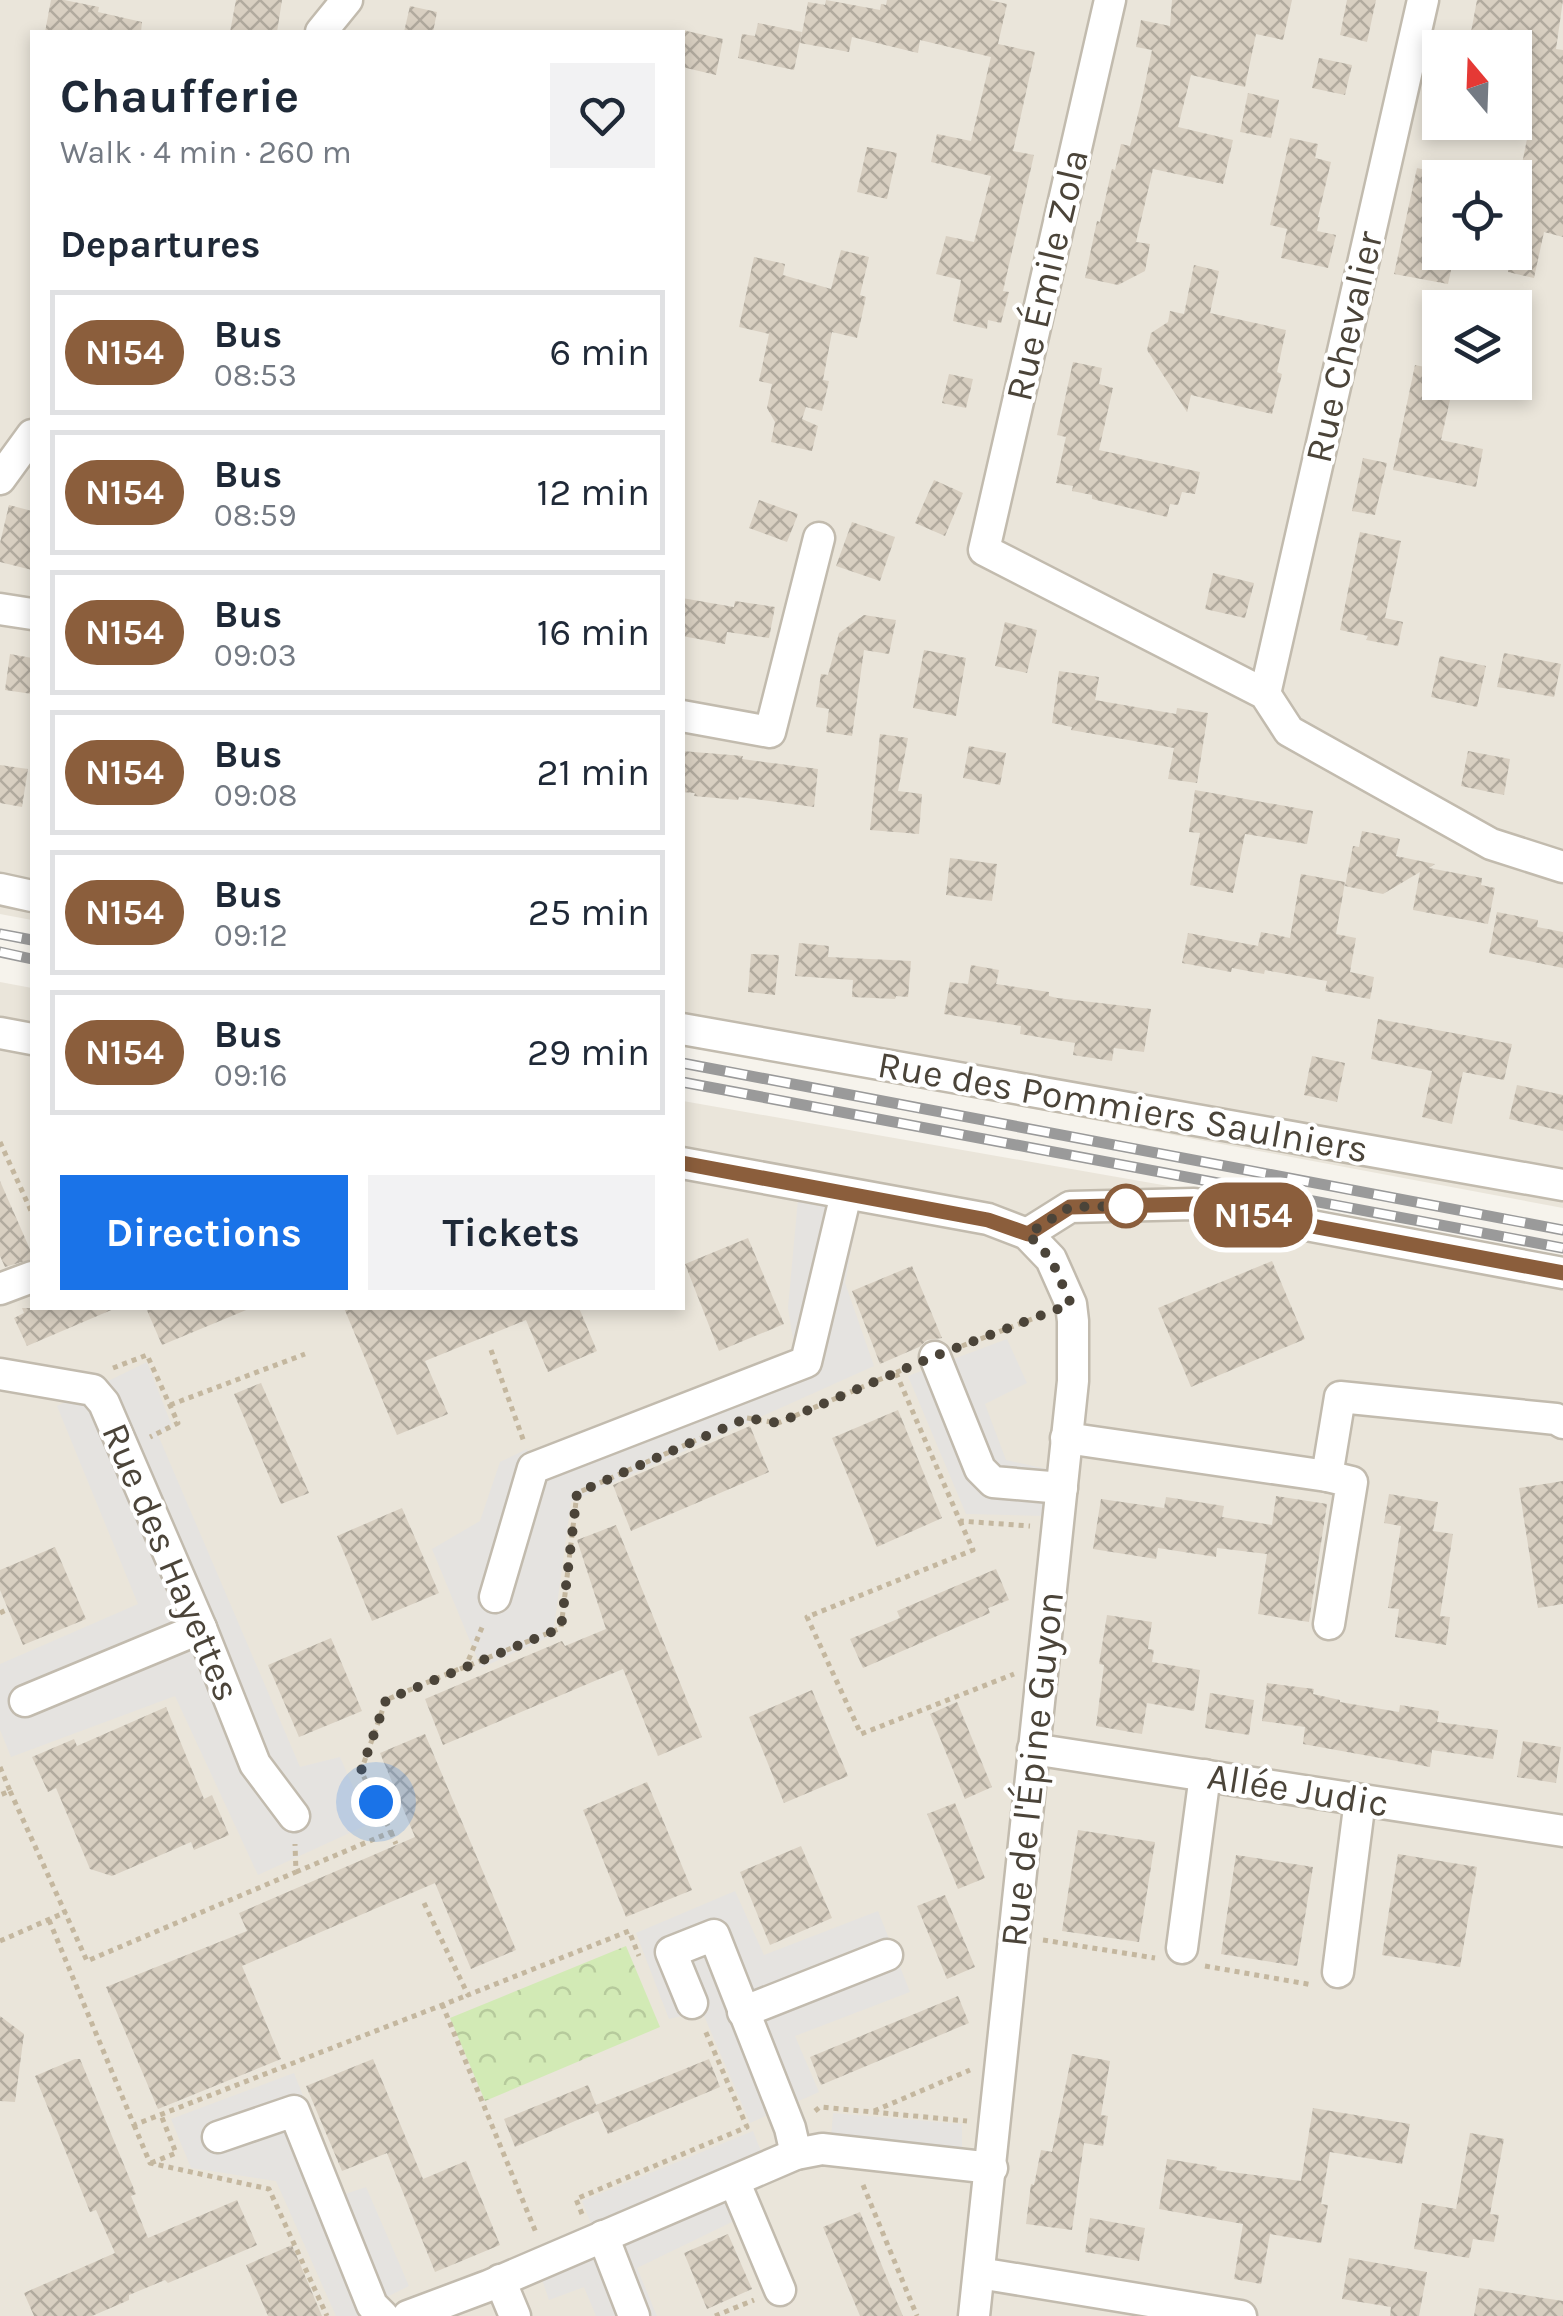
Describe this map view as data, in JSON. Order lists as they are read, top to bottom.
{
  "streets": {
    "street": [
      "Rue Émile Zola",
      "Rue Chevalier",
      "Rue des Pommiers Saulniers",
      "Rue des Hayettes",
      "Rue de l'Épine Guyon",
      "Allée Judic"
    ]
  },
  "crossings": [
    ["Rue Émile Zola", "Rue Chevalier"],
    ["Rue de l'Épine Guyon", "Allée Judic"]
  ],
  "lines": ["bus line N154"],
  "north": "top",
  "page": {
    "on_map": "N154",
    "heading": [
      ["Chaufferie", "Walk · 4 min · 260 m"],
      "Departures"
    ],
    "list": [
      {
        "mark": "N154",
        "name": "Bus",
        "note": "08:53",
        "value": "6 min"
      },
      {
        "mark": "N154",
        "name": "Bus",
        "note": "08:59",
        "value": "12 min"
      },
      {
        "mark": "N154",
        "name": "Bus",
        "note": "09:03",
        "value": "16 min"
      },
      {
        "mark": "N154",
        "name": "Bus",
        "note": "09:08",
        "value": "21 min"
      },
      {
        "mark": "N154",
        "name": "Bus",
        "note": "09:12",
        "value": "25 min"
      },
      {
        "mark": "N154",
        "name": "Bus",
        "note": "09:16",
        "value": "29 min"
      }
    ],
    "buttons": ["Directions", "Tickets"]
  }
}
